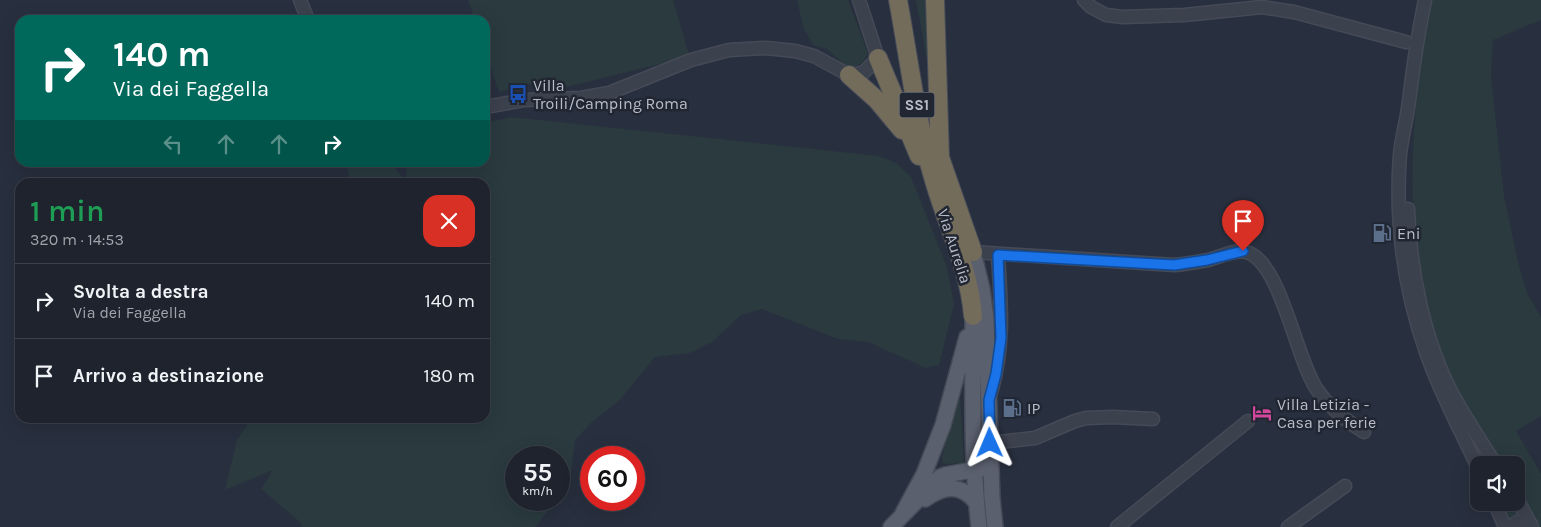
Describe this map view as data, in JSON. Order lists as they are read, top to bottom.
{
  "streets": {
    "highway": ["SS1", "Via Aurelia"]
  },
  "places": {
    "bus stop": ["Villa Troili/Camping Roma"],
    "fuel station": ["Eni", "IP"],
    "hotel": ["Villa Letizia - Casa per ferie"]
  },
  "page": {
    "turn": ["140 m", "Via dei Faggella"],
    "heading": ["1 min", "320 m · 14:53"],
    "list": [
      {
        "name": "Svolta a destra",
        "note": "Via dei Faggella",
        "value": "140 m"
      },
      {
        "name": "Arrivo a destinazione",
        "value": "180 m"
      }
    ],
    "speed": "55 km/h",
    "limit": "60"
  }
}
